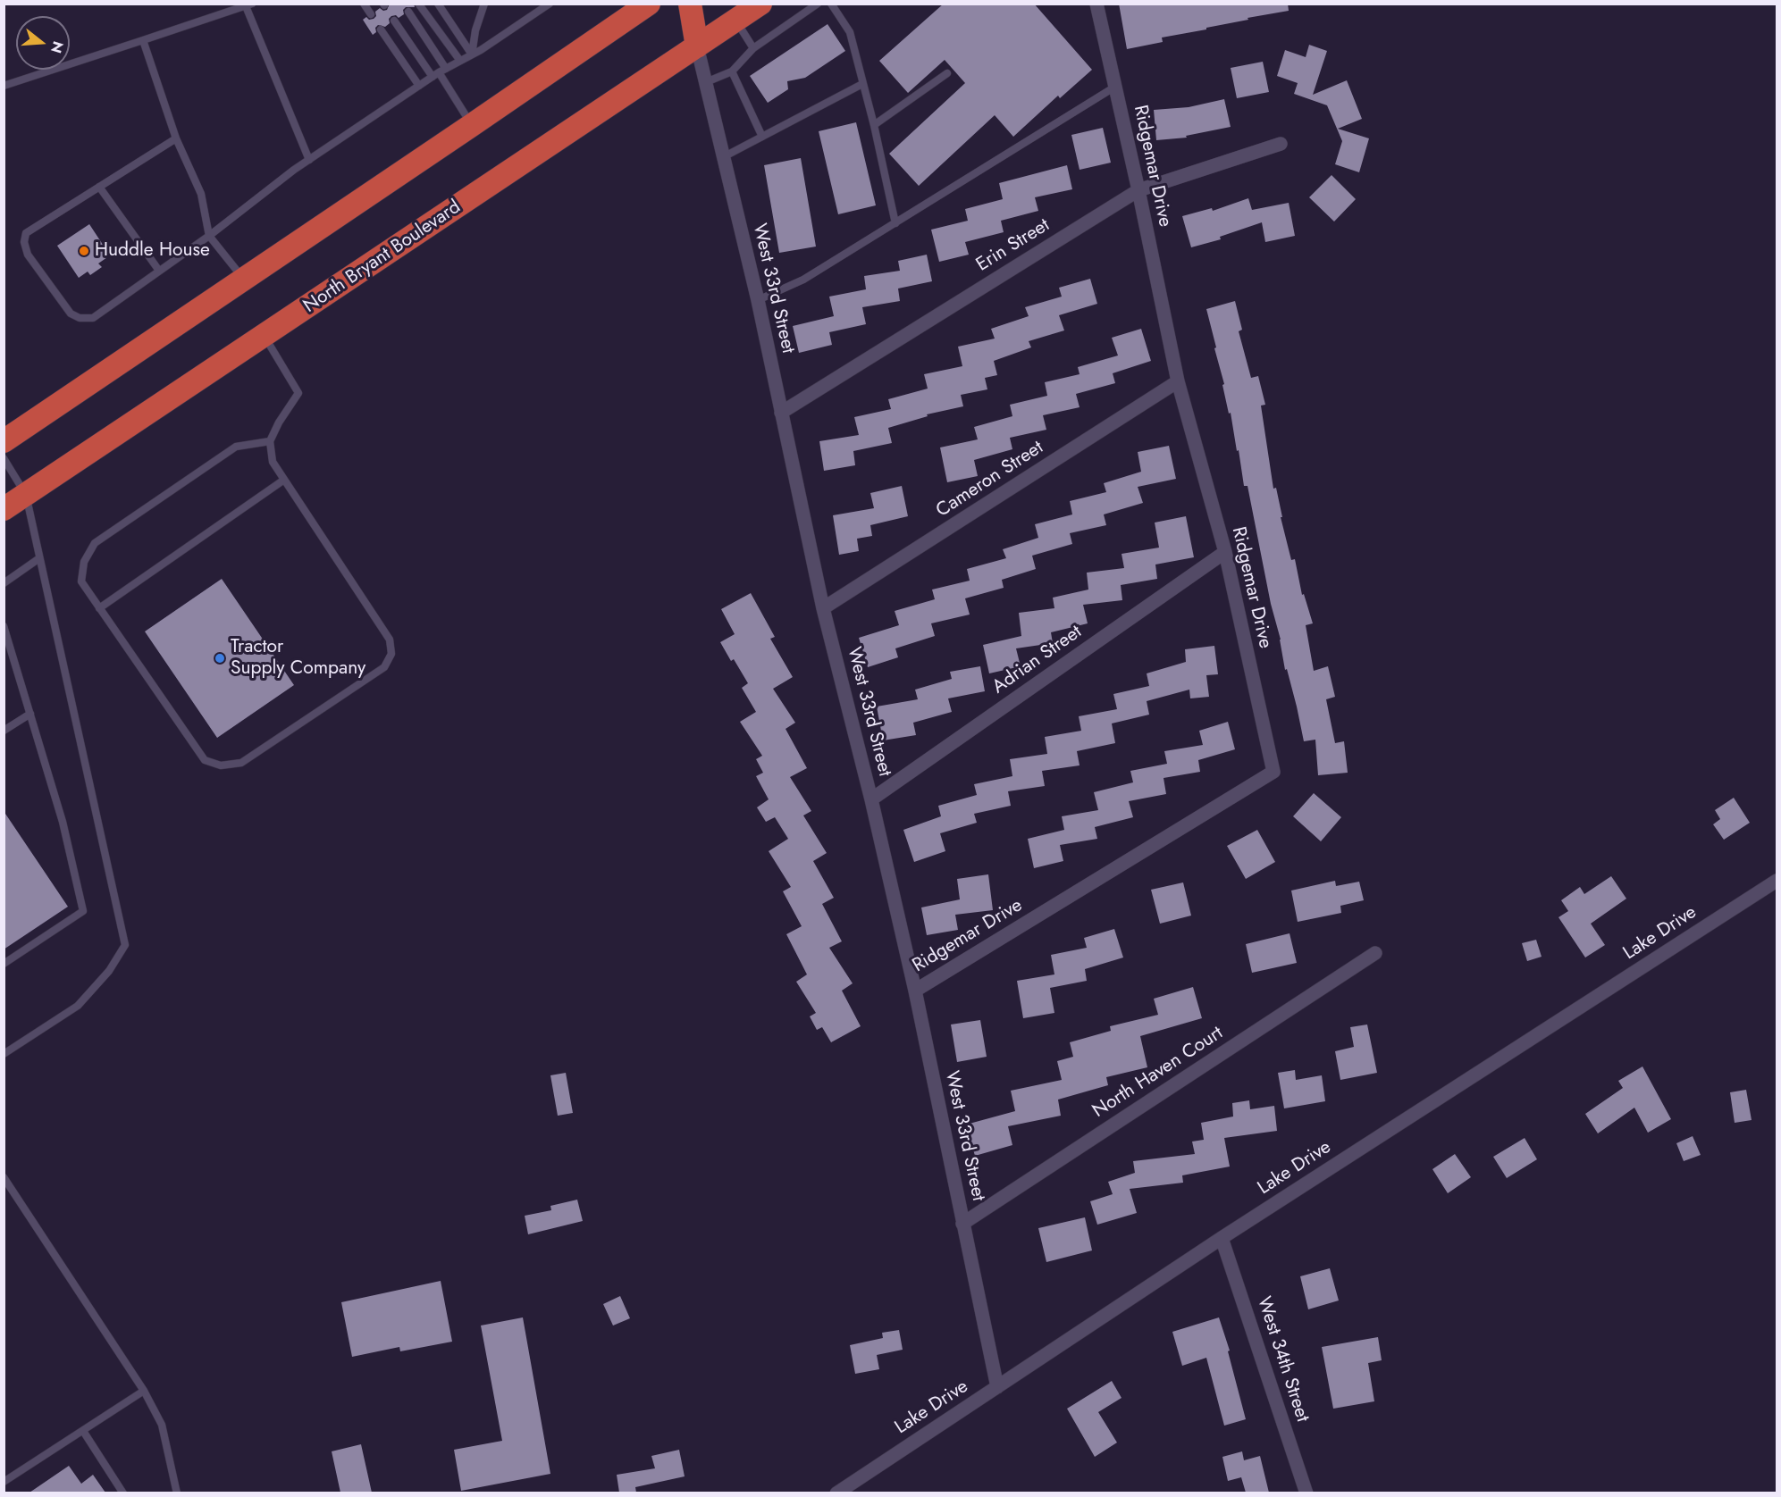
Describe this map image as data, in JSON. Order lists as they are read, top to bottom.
{
  "streets": {
    "highway": ["North Bryant Boulevard"],
    "street": [
      "Ridgemar Drive",
      "Erin Street",
      "West 33rd Street",
      "Cameron Street",
      "Adrian Street",
      "Lake Drive",
      "North Haven Court",
      "West 34th Street"
    ]
  },
  "crossings": [
    ["Ridgemar Drive", "Erin Street"],
    ["Ridgemar Drive", "West 33rd Street"],
    ["Ridgemar Drive", "Cameron Street"],
    ["Ridgemar Drive", "Adrian Street"],
    ["Erin Street", "West 33rd Street"],
    ["North Bryant Boulevard", "West 33rd Street"],
    ["West 33rd Street", "Cameron Street"],
    ["West 33rd Street", "Adrian Street"],
    ["West 33rd Street", "Lake Drive"],
    ["West 33rd Street", "North Haven Court"],
    ["Lake Drive", "West 34th Street"]
  ],
  "places": ["Huddle House", "Tractor Supply Company"],
  "north": "right"
}
